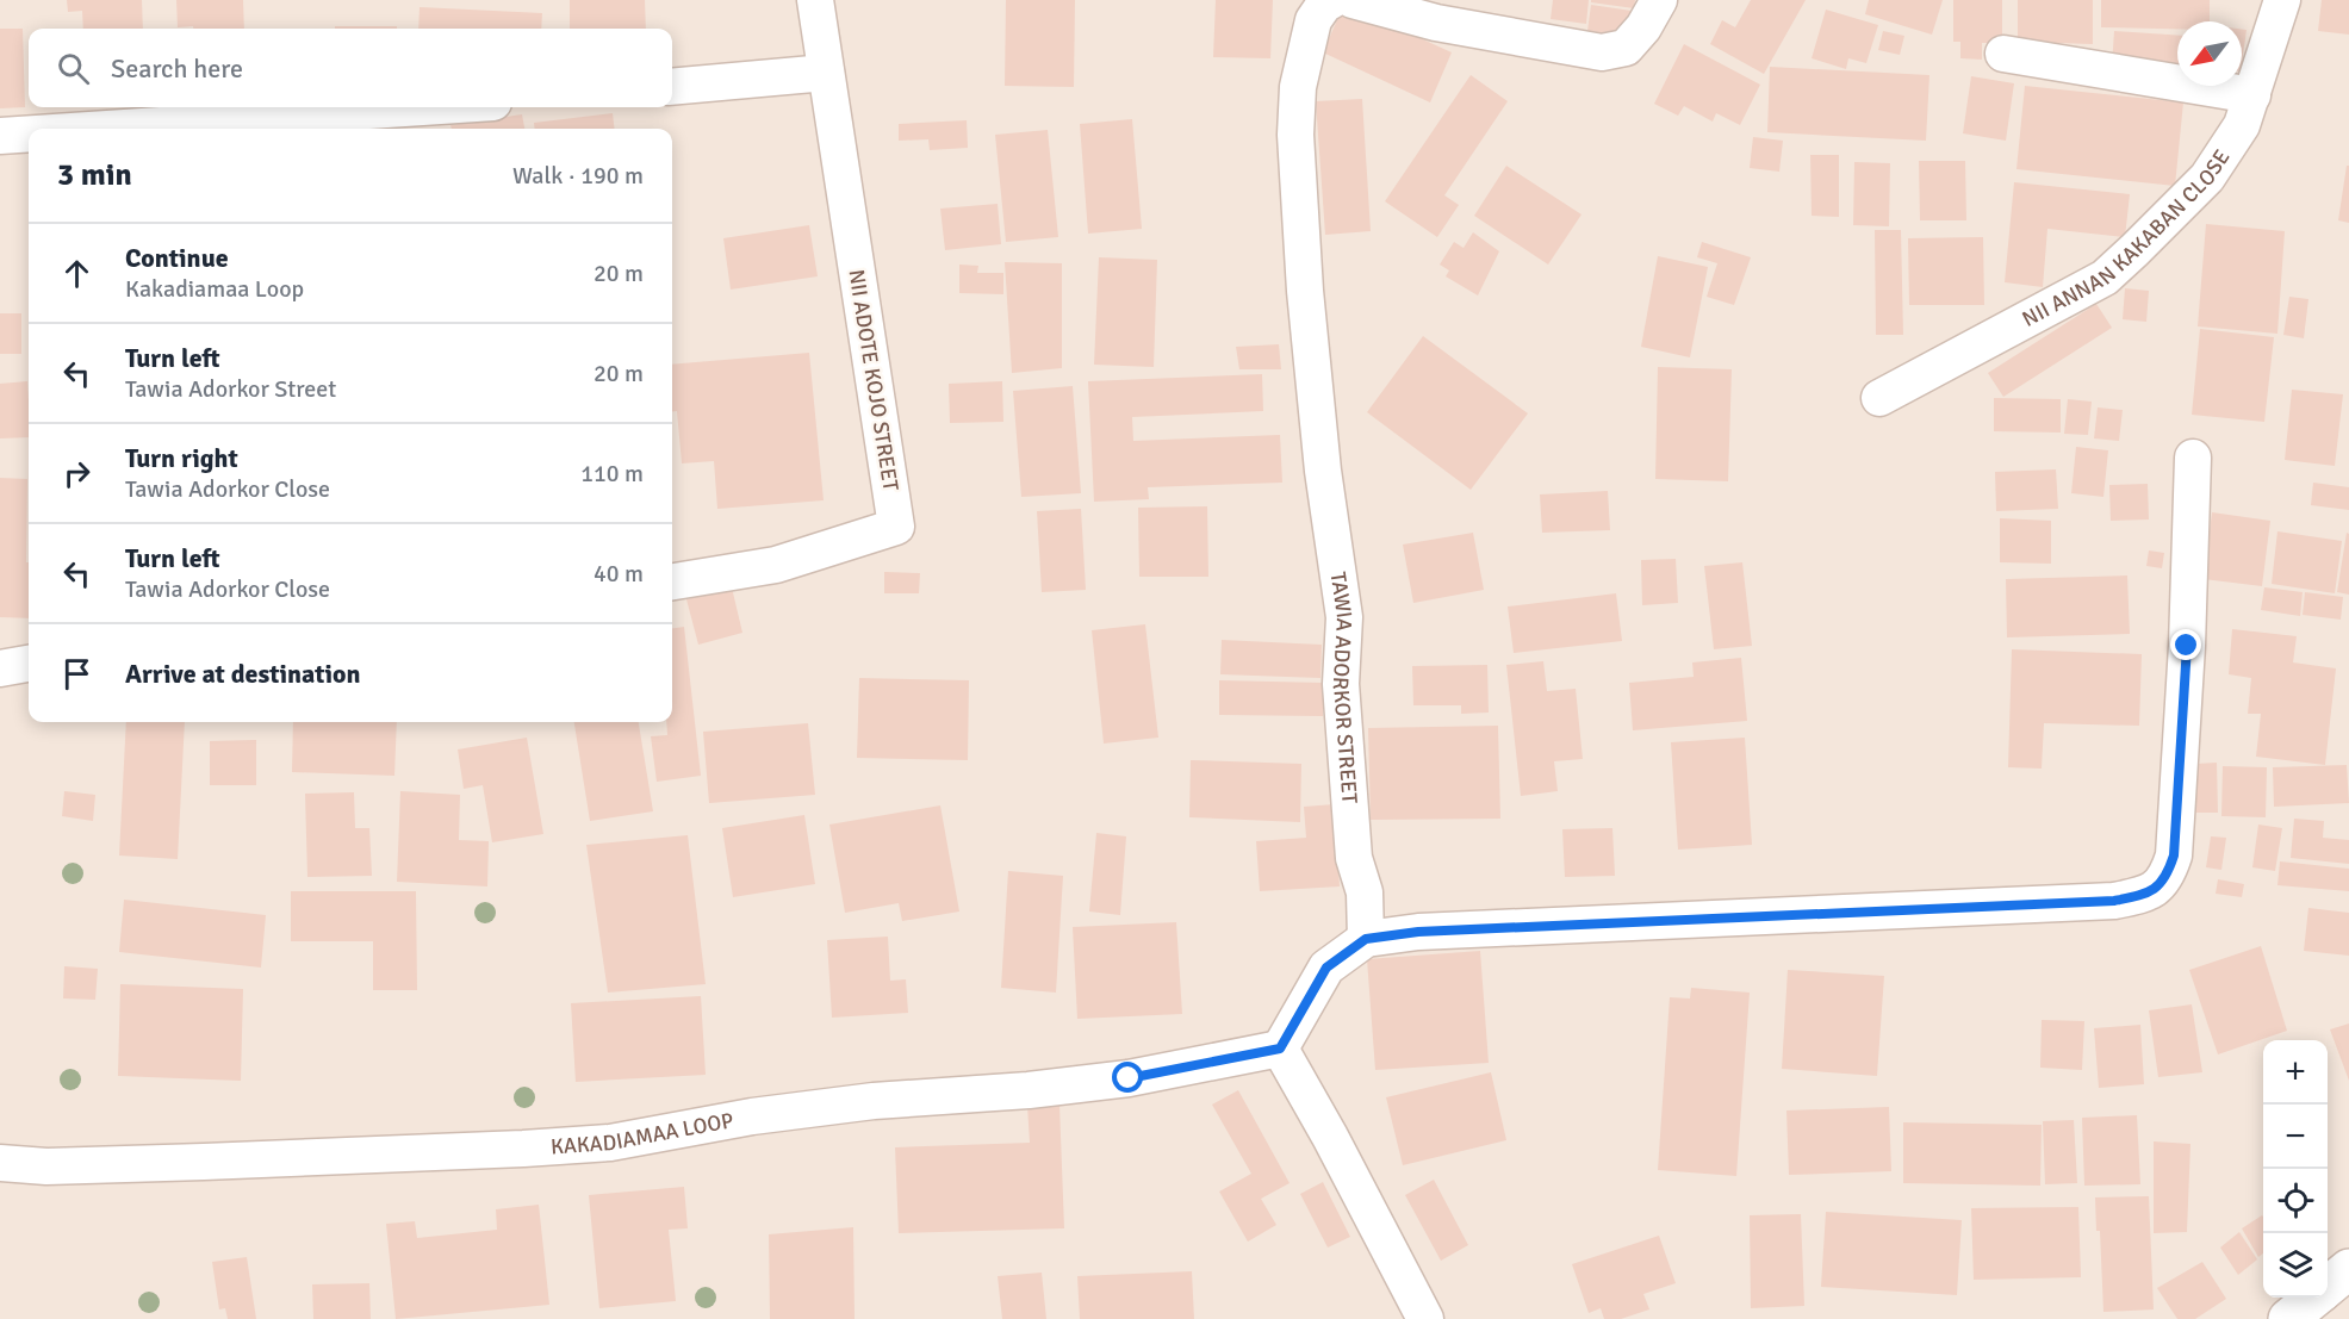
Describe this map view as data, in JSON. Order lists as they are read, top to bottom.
{
  "streets": {
    "street": [
      "NII ANNAN KAKABAN CLOSE",
      "NII ADOTE KOJO STREET",
      "TAWIA ADORKOR STREET",
      "KAKADIAMAA LOOP"
    ]
  },
  "north": "bottom left",
  "page": {
    "search": "Search here",
    "heading": ["3 min", "Walk · 190 m"],
    "list": [
      ["Continue", "Kakadiamaa Loop", "20 m"],
      ["Turn left", "Tawia Adorkor Street", "20 m"],
      ["Turn right", "Tawia Adorkor Close", "110 m"],
      ["Turn left", "Tawia Adorkor Close", "40 m"],
      "Arrive at destination"
    ],
    "map_buttons": ["+", "−"]
  }
}
